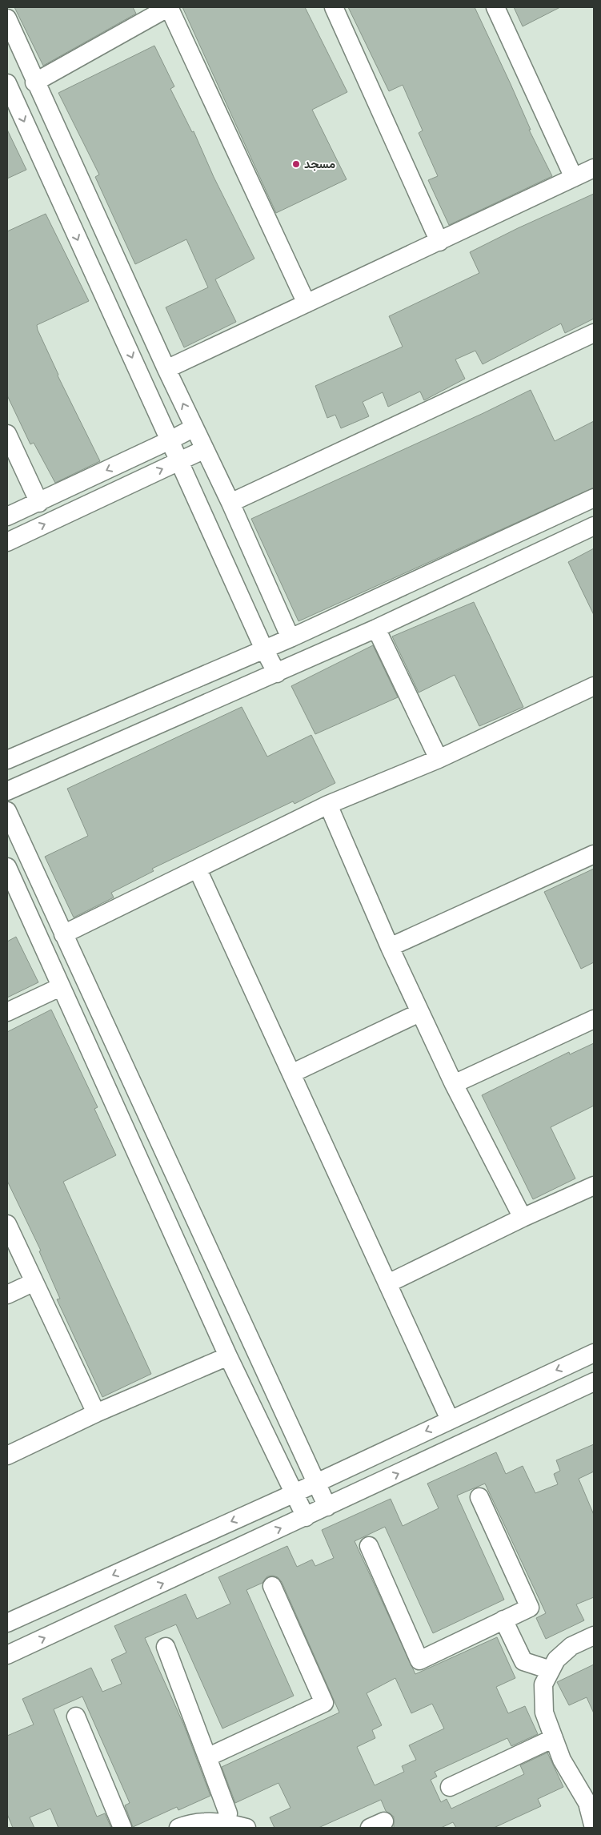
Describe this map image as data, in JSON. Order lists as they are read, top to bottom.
{
  "places": ["مسجد"]
}
